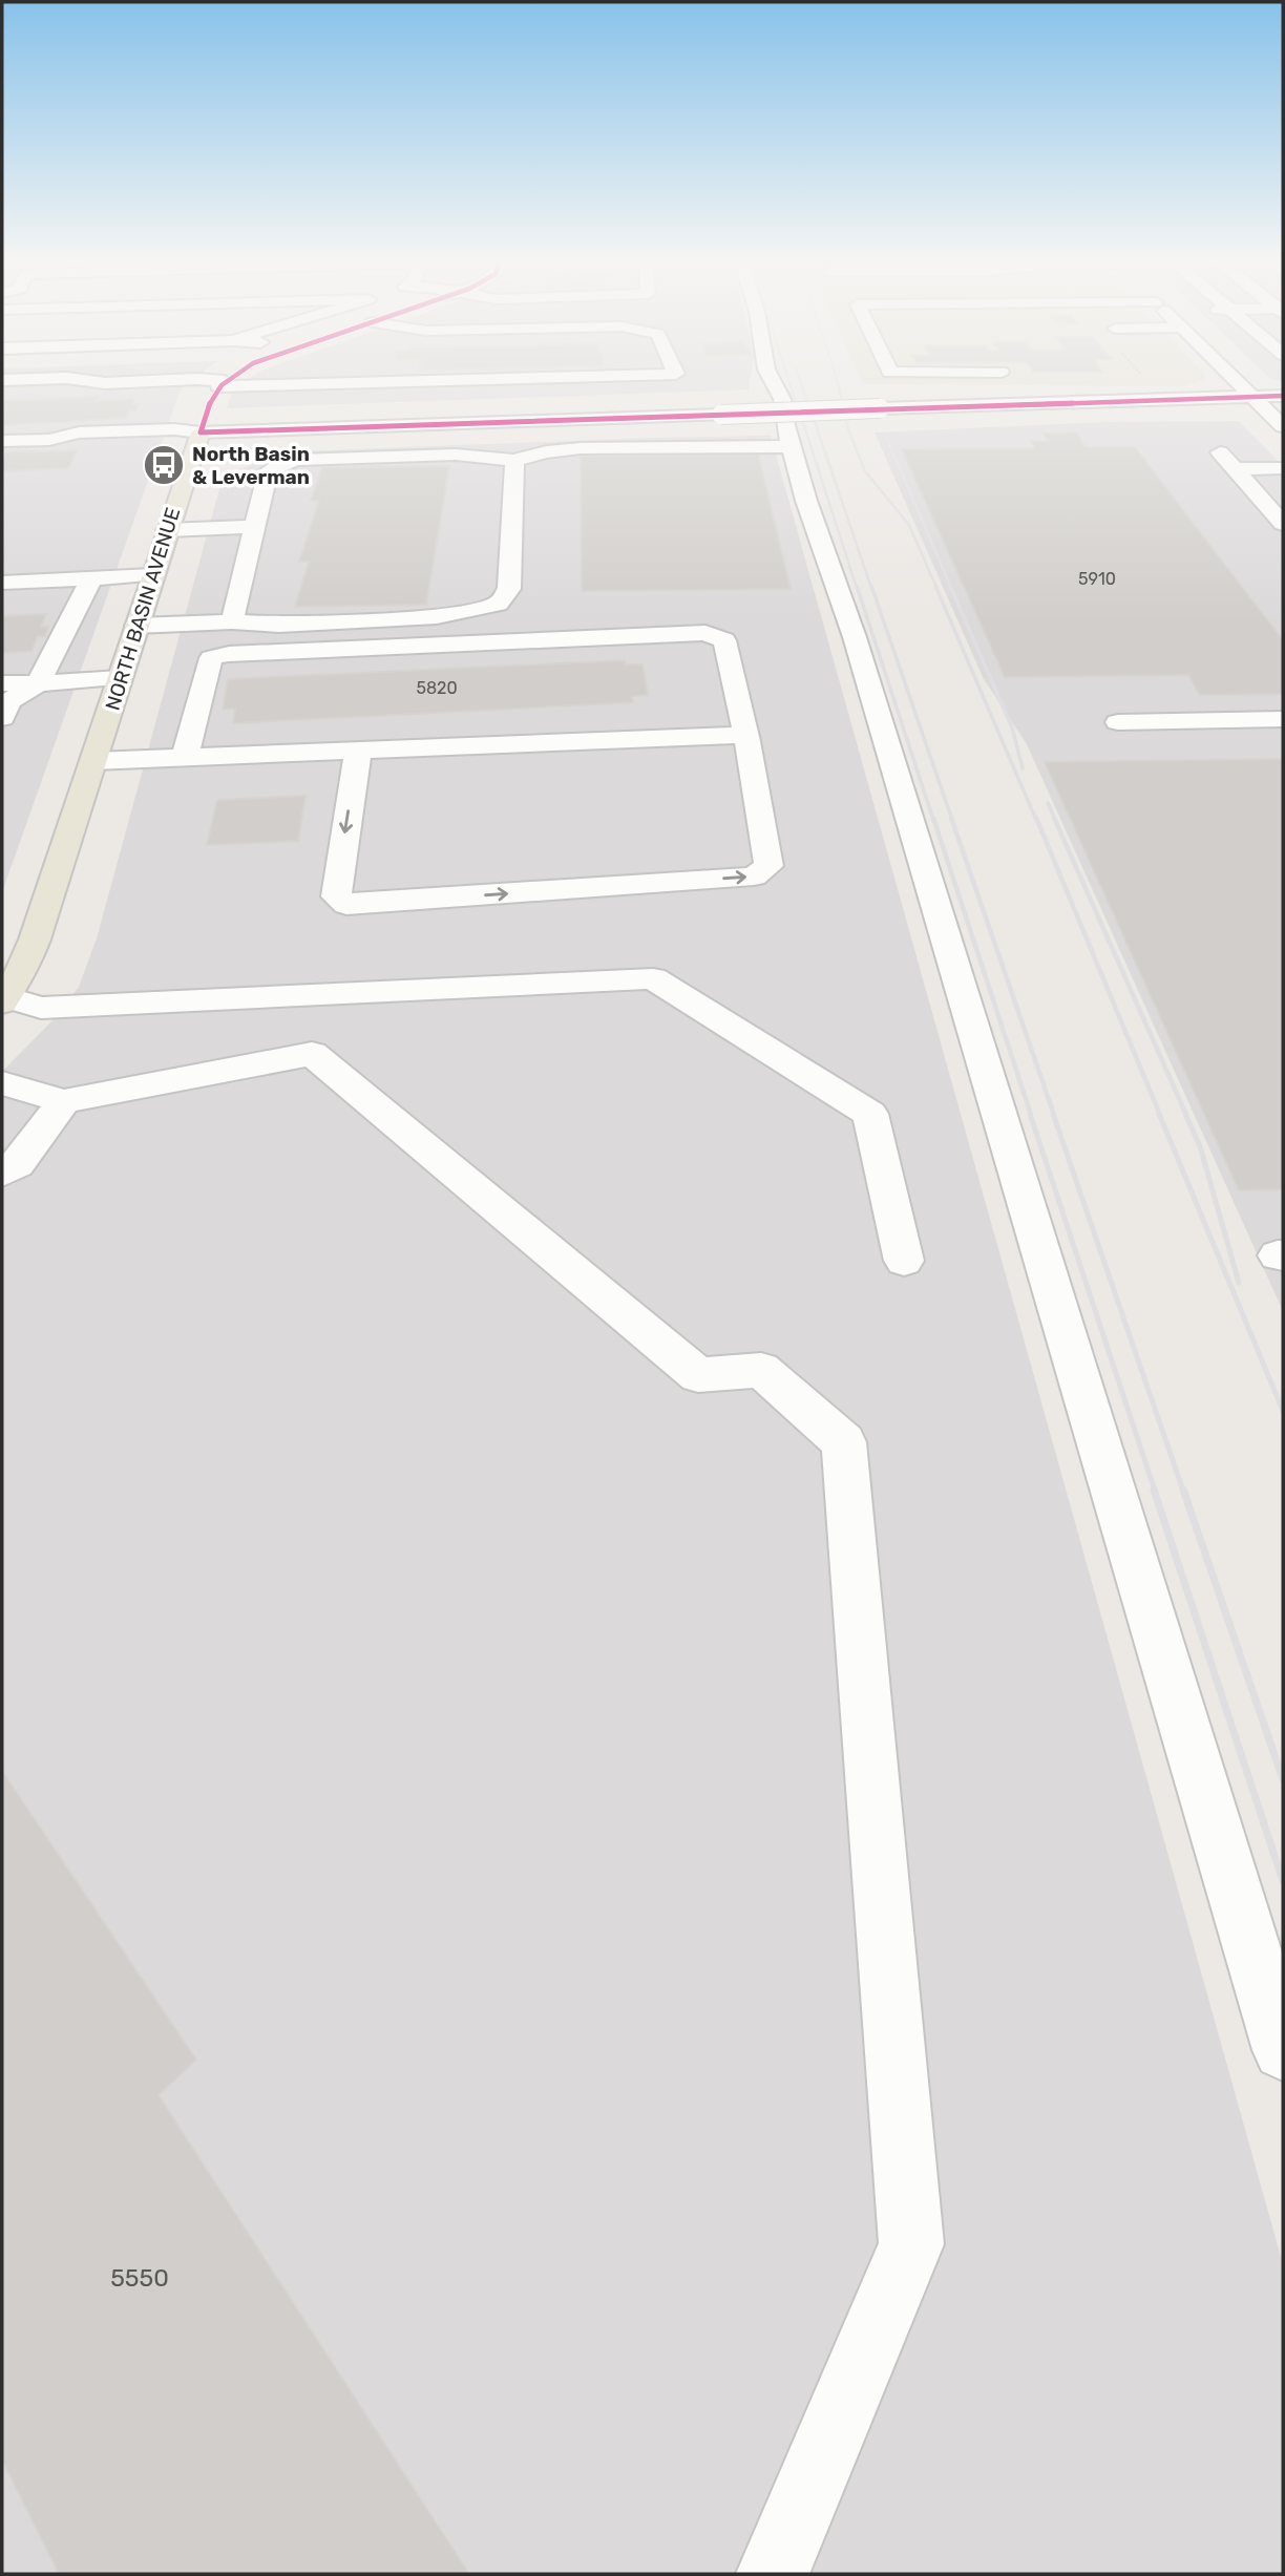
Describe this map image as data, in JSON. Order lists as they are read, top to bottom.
{
  "streets": {
    "main road": ["NORTH BASIN AVENUE"]
  },
  "places": {
    "bus stop": ["North Basin & Leverman"]
  },
  "house_numbers": ["5910", "5820", "5550"]
}
